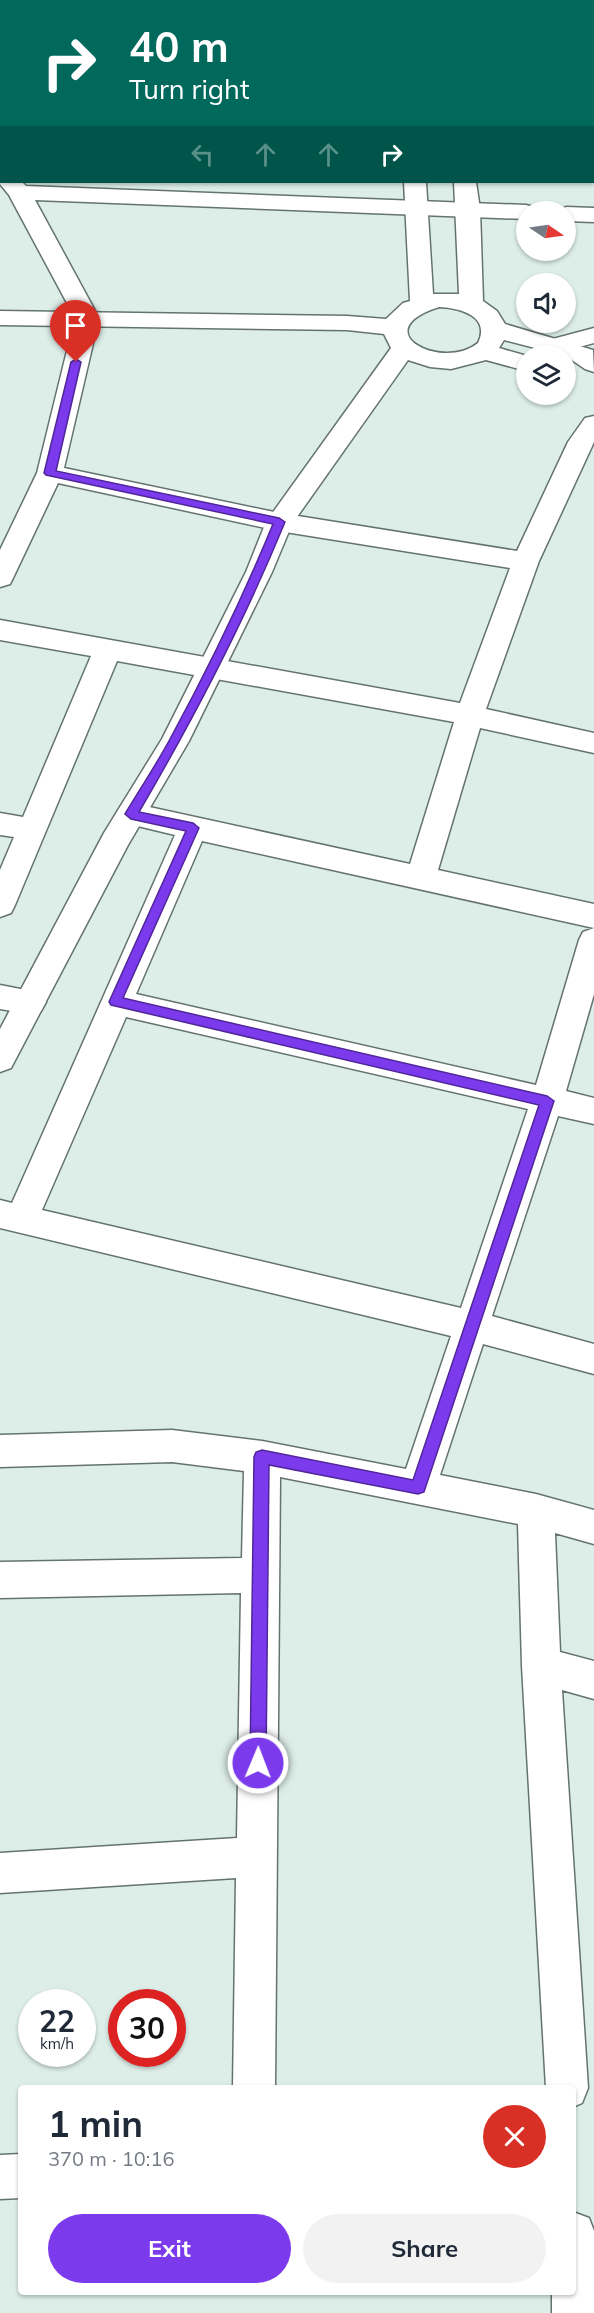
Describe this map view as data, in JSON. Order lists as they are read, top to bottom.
{
  "north": "right",
  "page": {
    "turn": ["40 m", "Turn right"],
    "speed": "22 km/h",
    "limit": "30",
    "heading": ["1 min", "370 m · 10:16"],
    "buttons": ["Exit", "Share"]
  }
}
